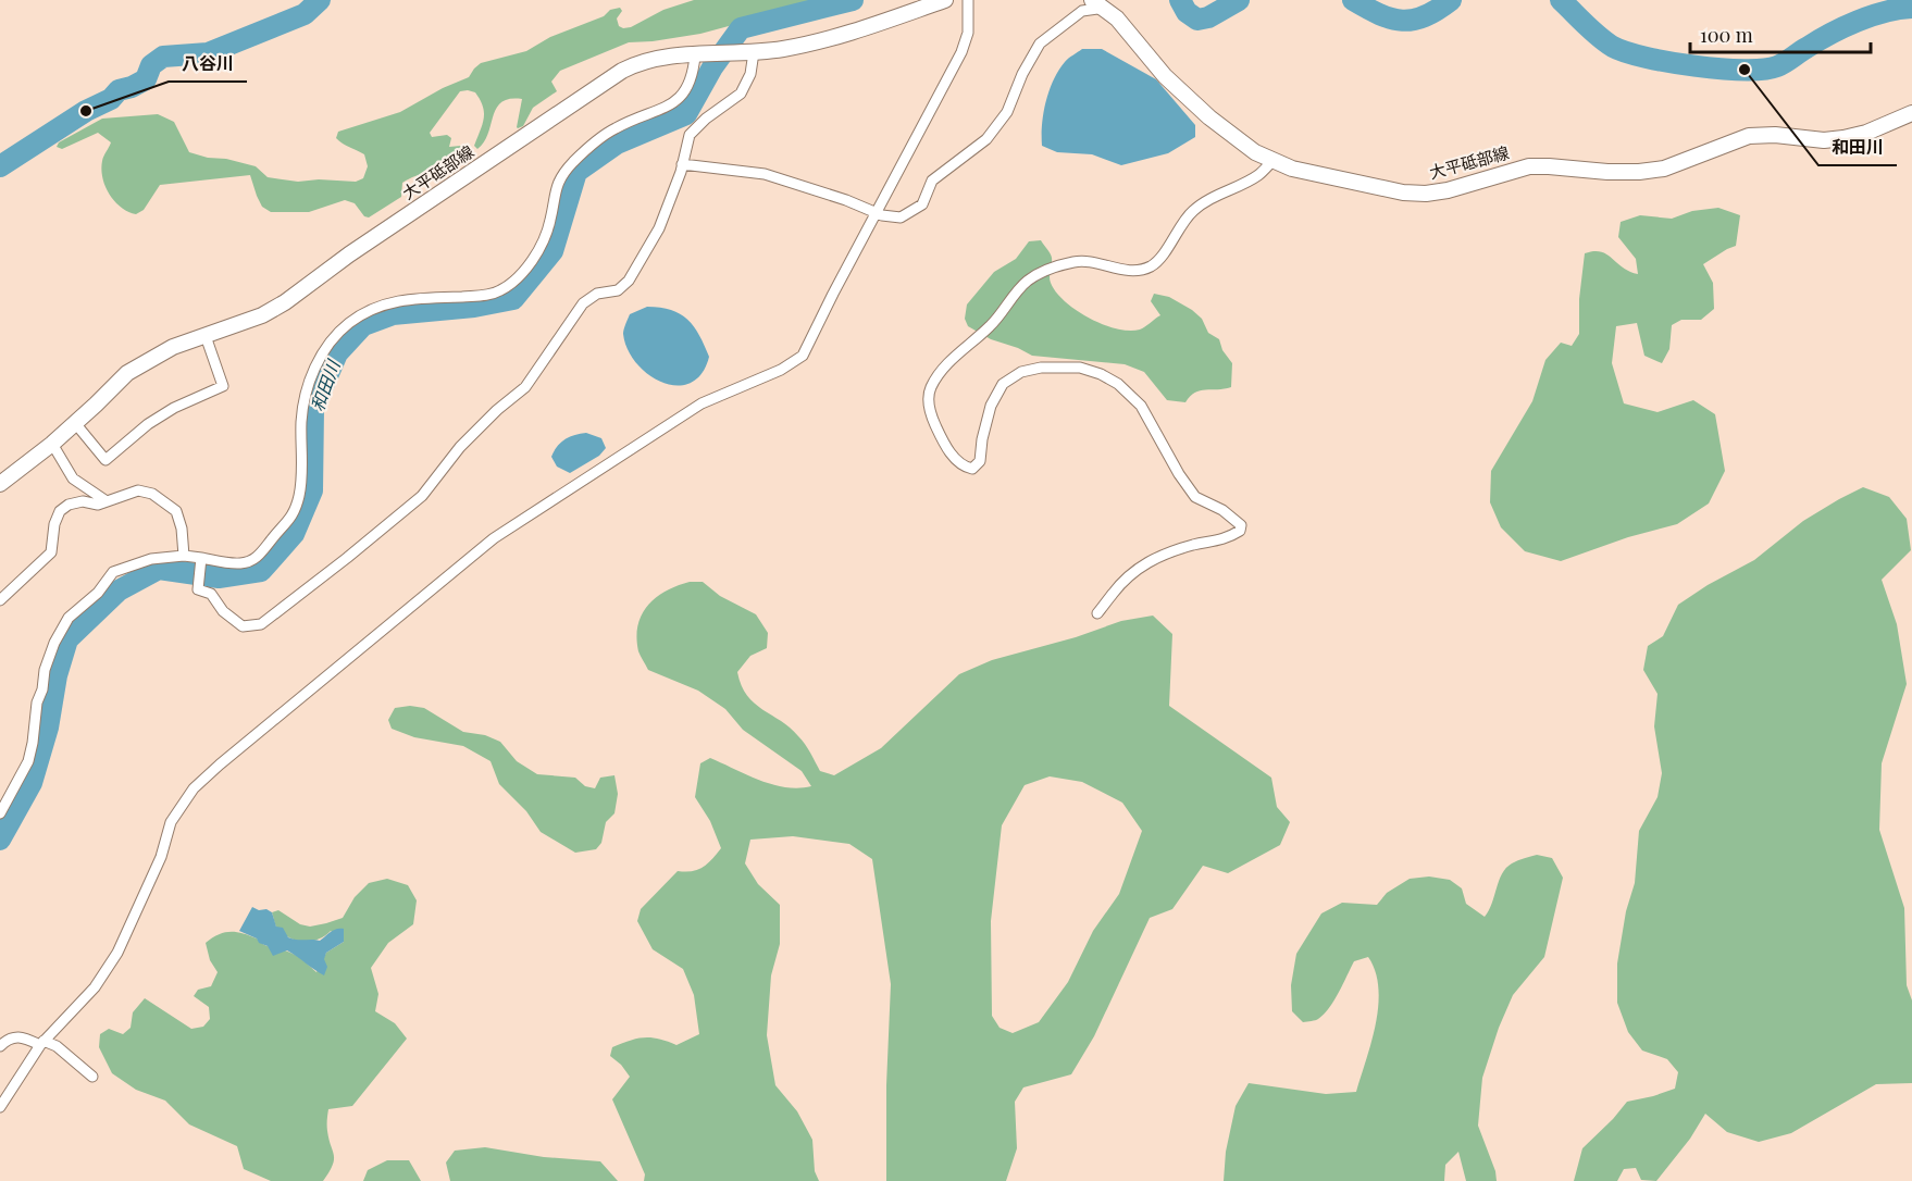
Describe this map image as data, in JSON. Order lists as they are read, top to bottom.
{
  "streets": {
    "main road": ["大平砥部線"]
  },
  "water": ["和田川"],
  "places": ["和田川", "八谷川"],
  "scale_bar": "100 m"
}
